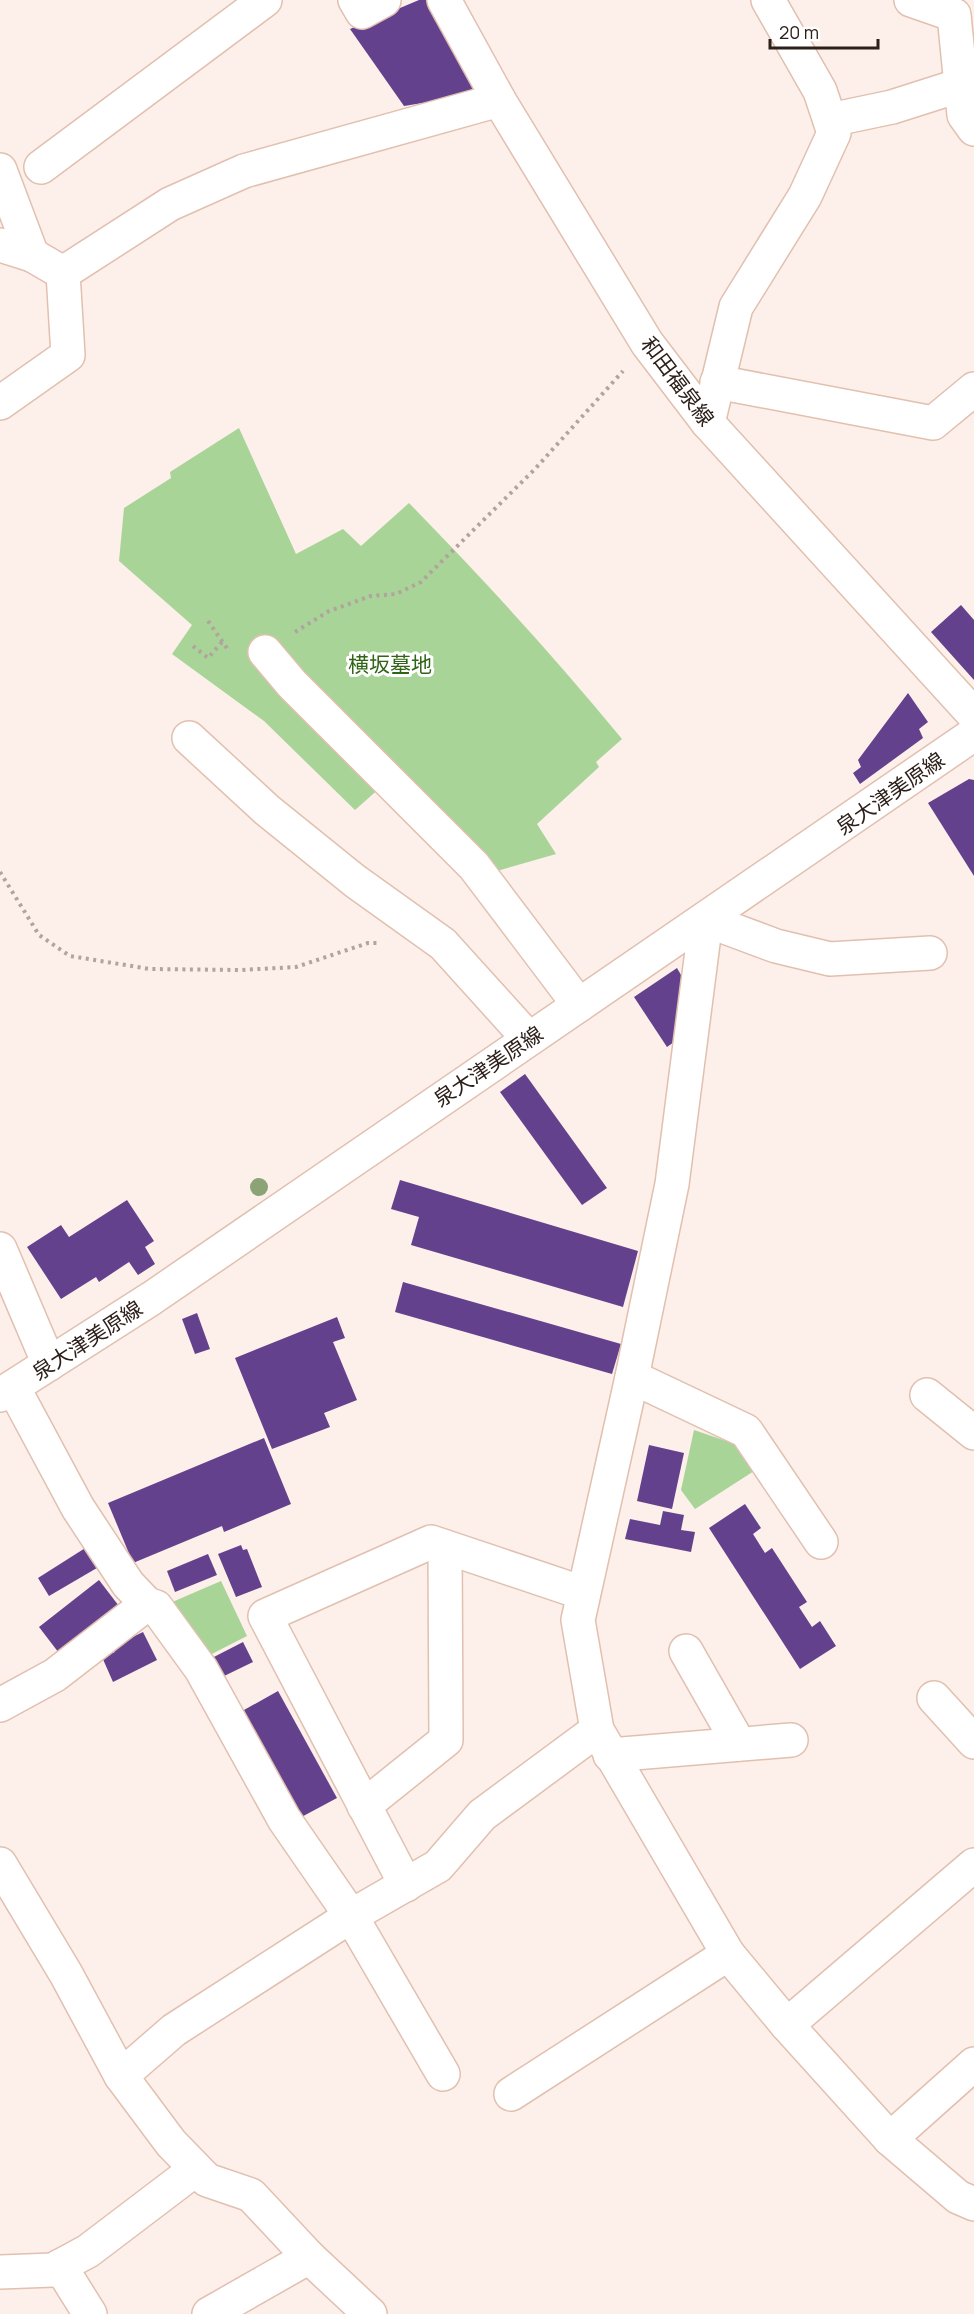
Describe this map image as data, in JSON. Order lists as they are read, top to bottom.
{
  "streets": {
    "street": ["和田福泉線", "泉大津美原線"]
  },
  "parks": ["横坂墓地"],
  "scale_bar": "20 m"
}
